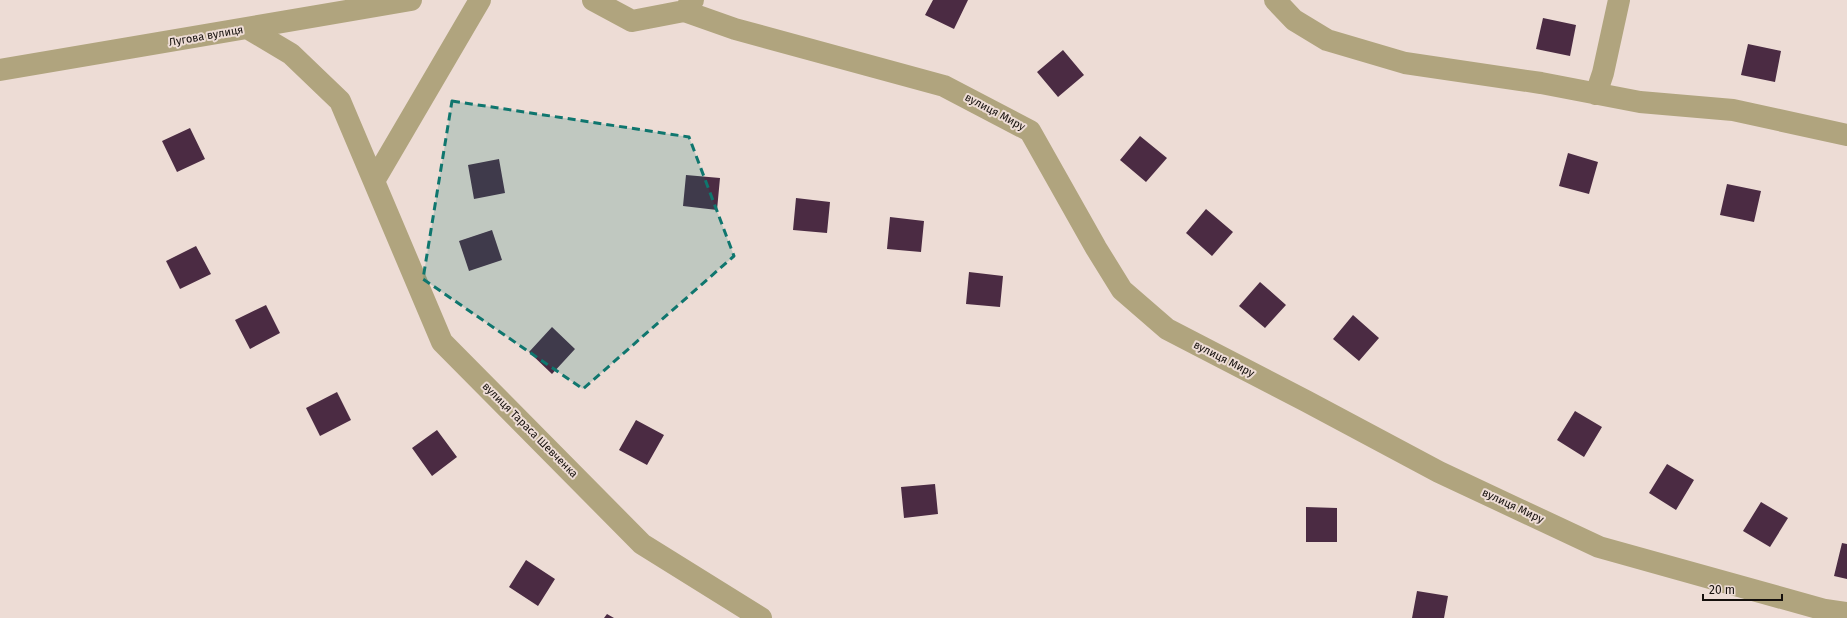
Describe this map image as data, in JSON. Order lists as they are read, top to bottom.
{
  "streets": {
    "street": ["Лугова вулиця", "вулиця Миру", "вулиця Тараса Шевченка"]
  },
  "crossings": [
    ["Лугова вулиця", "вулиця Тараса Шевченка"]
  ],
  "scale_bar": "20 m"
}
